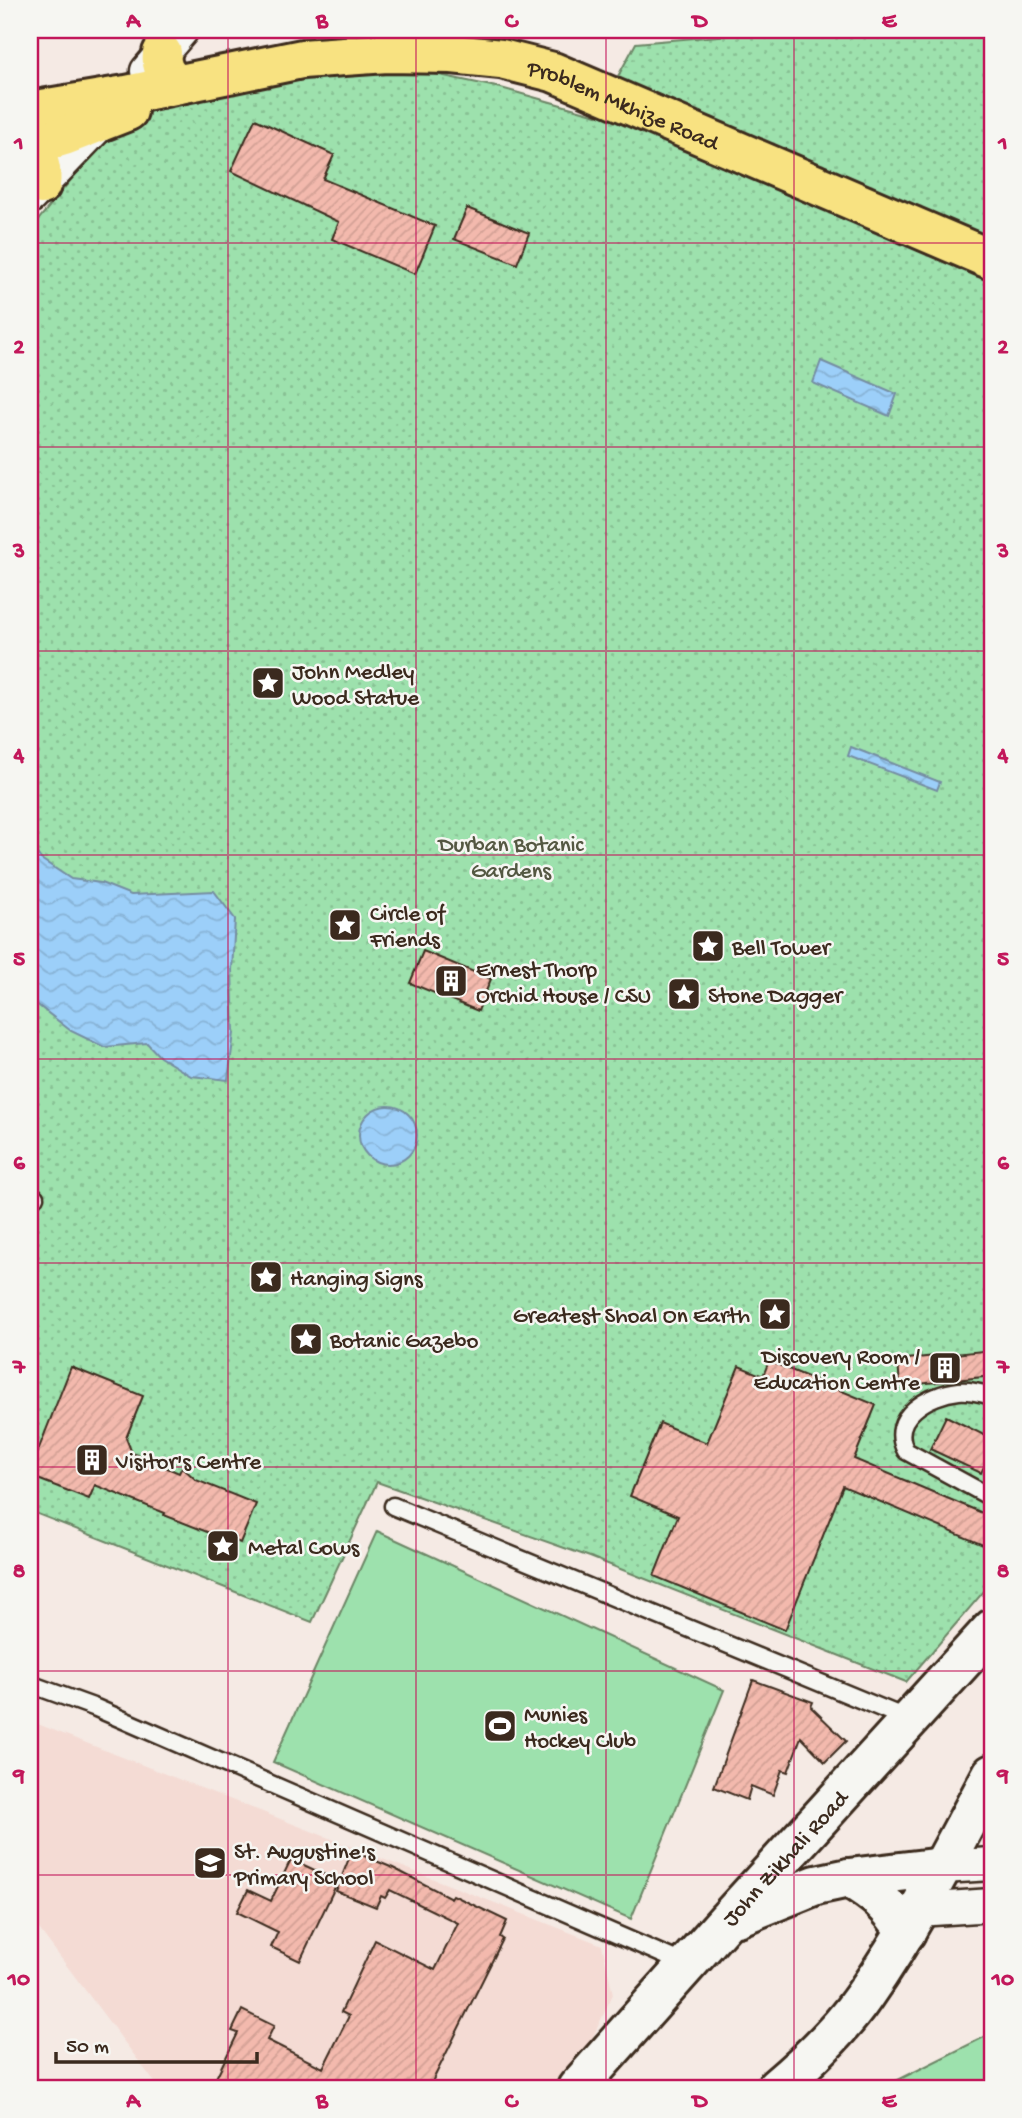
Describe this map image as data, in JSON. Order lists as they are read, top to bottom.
{
  "streets": {
    "main road": ["Problem Mkhize Road", "John Zikhali Road"]
  },
  "parks": ["Durban Botanic Gardens"],
  "places": {
    "place": [
      "John Medley Wood Statue",
      "Circle of Friends",
      "Bell Tower",
      "Stone Dagger",
      "Hanging Signs",
      "Greatest Shoal On Earth",
      "Botanic Gazebo",
      "Metal Cows"
    ],
    "building": ["Ernest Thorp Orchid House / CSU", "Discovery Room / Education Centre", "Visitor's Centre"],
    "sports": ["Munies Hockey Club"],
    "school or university": ["St. Augustine's Primary School"]
  },
  "scale_bar": "50 m",
  "grid": {
    "columns": [
      "A",
      "B",
      "C",
      "D",
      "E"
    ],
    "rows": [
      "1",
      "2",
      "3",
      "4",
      "5",
      "6",
      "7",
      "8",
      "9",
      "10"
    ]
  }
}
